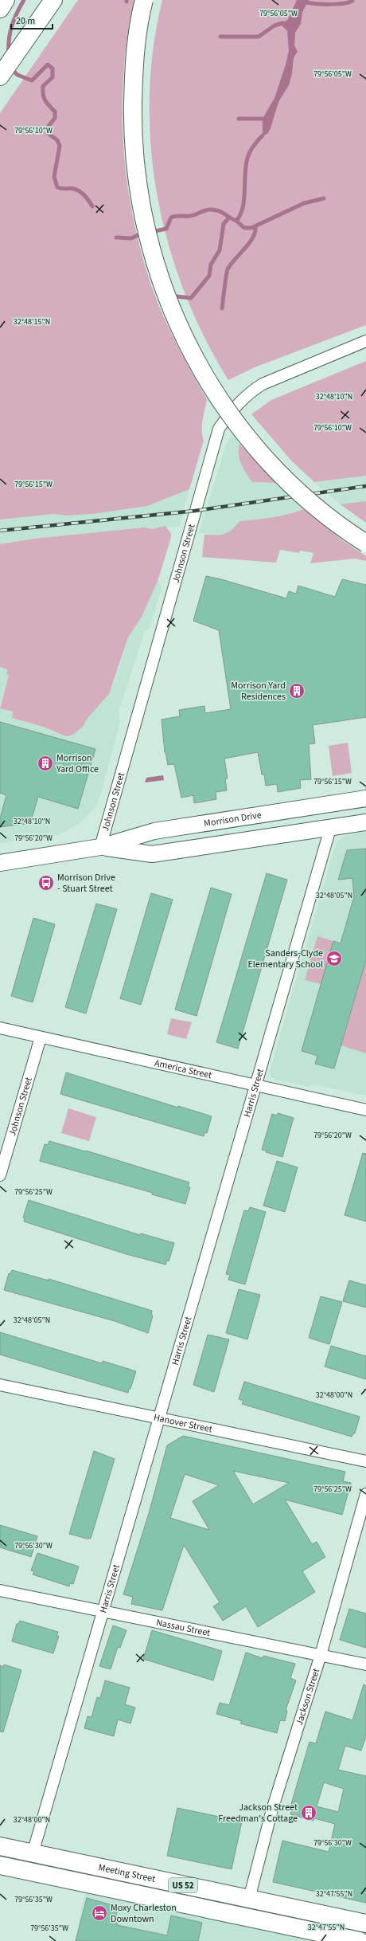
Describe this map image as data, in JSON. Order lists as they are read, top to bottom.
{
  "streets": {
    "main road": ["Morrison Drive", "Meeting Street", "US 52"],
    "street": [
      "Johnson Street",
      "America Street",
      "Harris Street",
      "Hanover Street",
      "Nassau Street",
      "Jackson Street"
    ]
  },
  "crossings": [
    ["Johnson Street", "Morrison Drive"],
    ["Johnson Street", "America Street"],
    ["Morrison Drive", "Harris Street"],
    ["America Street", "Harris Street"],
    ["Harris Street", "Hanover Street"],
    ["Harris Street", "Nassau Street"],
    ["Harris Street", "Meeting Street"],
    ["Nassau Street", "Jackson Street"],
    ["Jackson Street", "Meeting Street"]
  ],
  "places": {
    "building": ["Morrison Yard Residences", "Morrison Yard Office", "Jackson Street Freedman's Cottage"],
    "bus stop": ["Morrison Drive - Stuart Street"],
    "school or university": ["Sanders-Clyde Elementary School"],
    "hotel": ["Moxy Charleston Downtown"]
  },
  "scale_bar": "20 m",
  "coordinates": [
    "79°56'05\"W",
    "79°56'10\"W",
    "32°48'15\"N",
    "32°48'10\"N",
    "79°56'15\"W",
    "79°56'20\"W",
    "32°48'05\"N",
    "79°56'25\"W",
    "32°48'00\"N",
    "79°56'30\"W",
    "32°47'55\"N",
    "79°56'35\"W"
  ]
}
